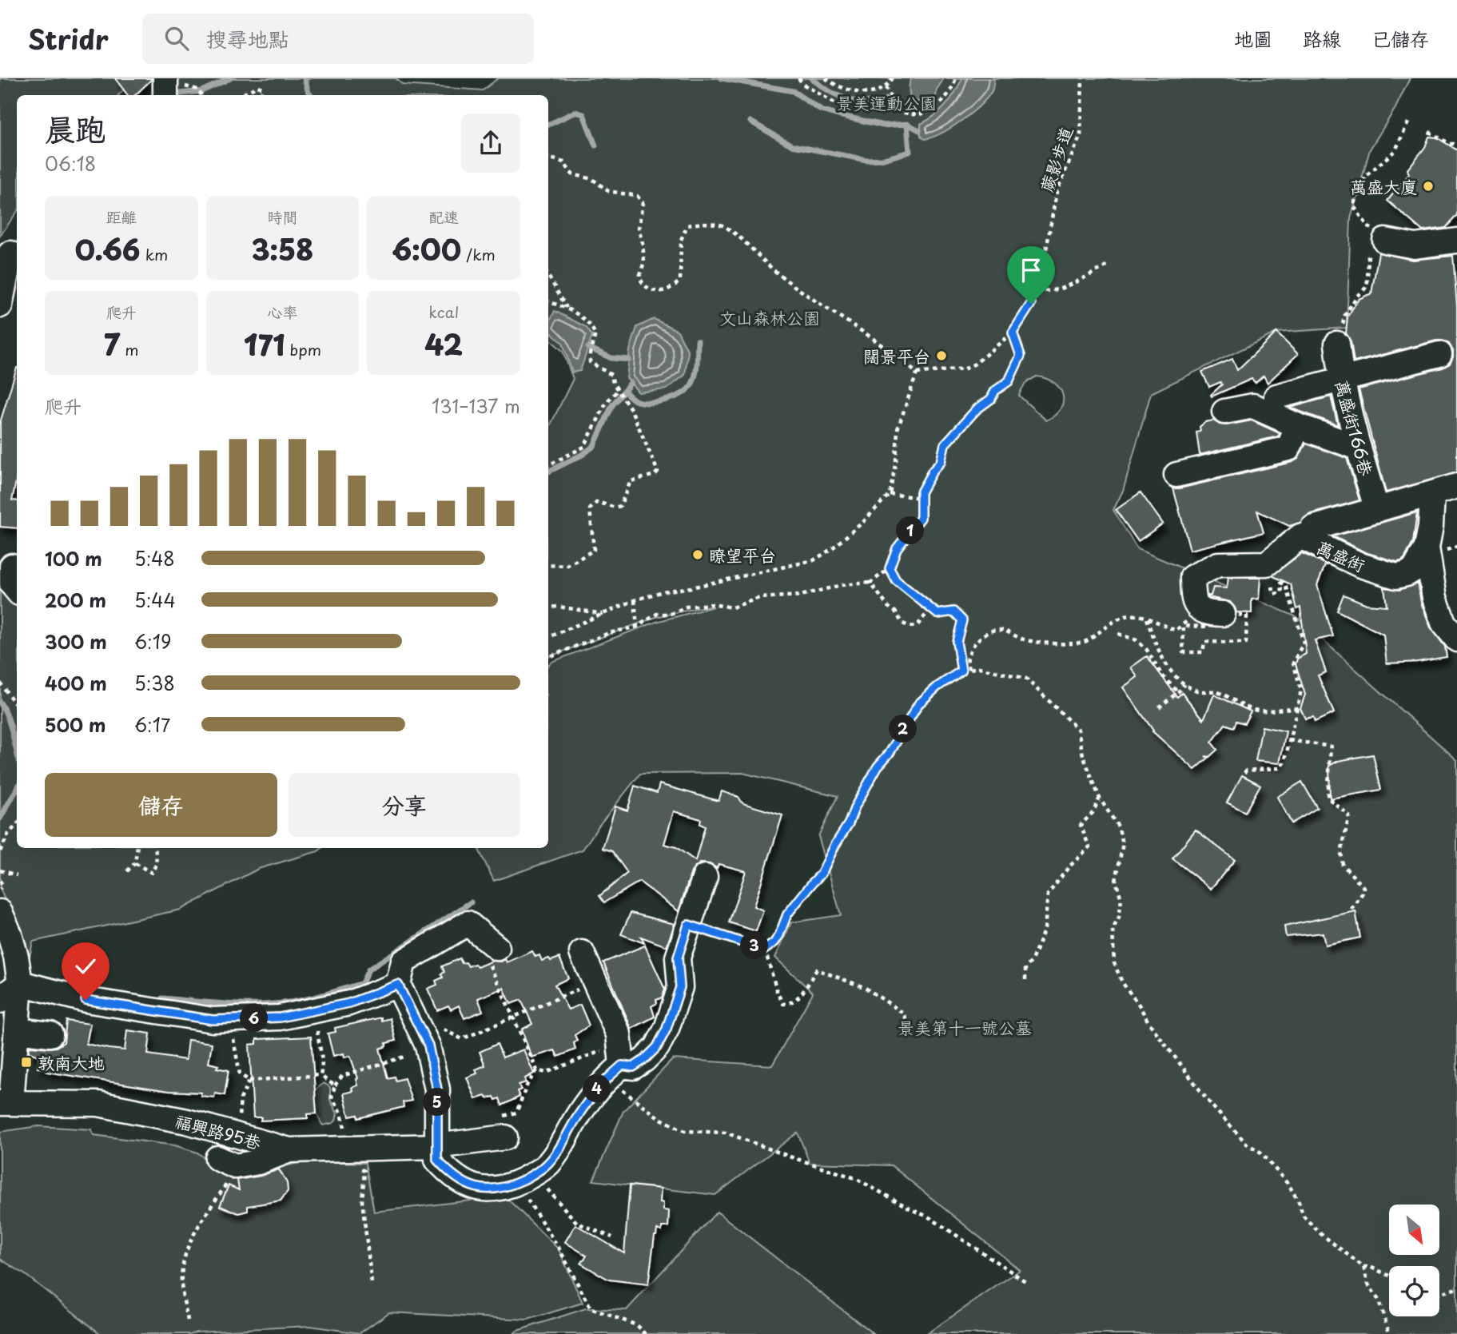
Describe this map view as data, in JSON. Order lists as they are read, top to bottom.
{
  "streets": {
    "street": ["萬盛街166巷", "萬盛街", "福興路95巷"],
    "path": ["蕨影步道"]
  },
  "parks": ["景美運動公園", "文山森林公園", "景美第十一號公墓"],
  "places": {
    "other": ["萬盛大廈", "闊景平台", "瞭望平台"],
    "transit": ["敦南大地"]
  },
  "north": "bottom right",
  "page": {
    "header": "Stridr",
    "search": "搜尋地點",
    "nav": ["地圖", "路線", "已儲存"],
    "heading": ["晨跑", "06:18"],
    "stats": [
      ["距離", "0.66 km"],
      ["時間", "3:58"],
      ["配速", "6:00 /km"],
      ["爬升", "7 m"],
      ["心率", "171 bpm"],
      ["kcal", "42"]
    ],
    "chart": ["爬升", "131–137 m"],
    "pins": [
      "1",
      "2",
      "3",
      "6",
      "4",
      "5"
    ],
    "list": [
      {
        "name": "100 m",
        "note": "5:48"
      },
      {
        "name": "200 m",
        "note": "5:44"
      },
      {
        "name": "300 m",
        "note": "6:19"
      },
      {
        "name": "400 m",
        "note": "5:38"
      },
      {
        "name": "500 m",
        "note": "6:17"
      }
    ],
    "buttons": ["儲存", "分享"]
  }
}
